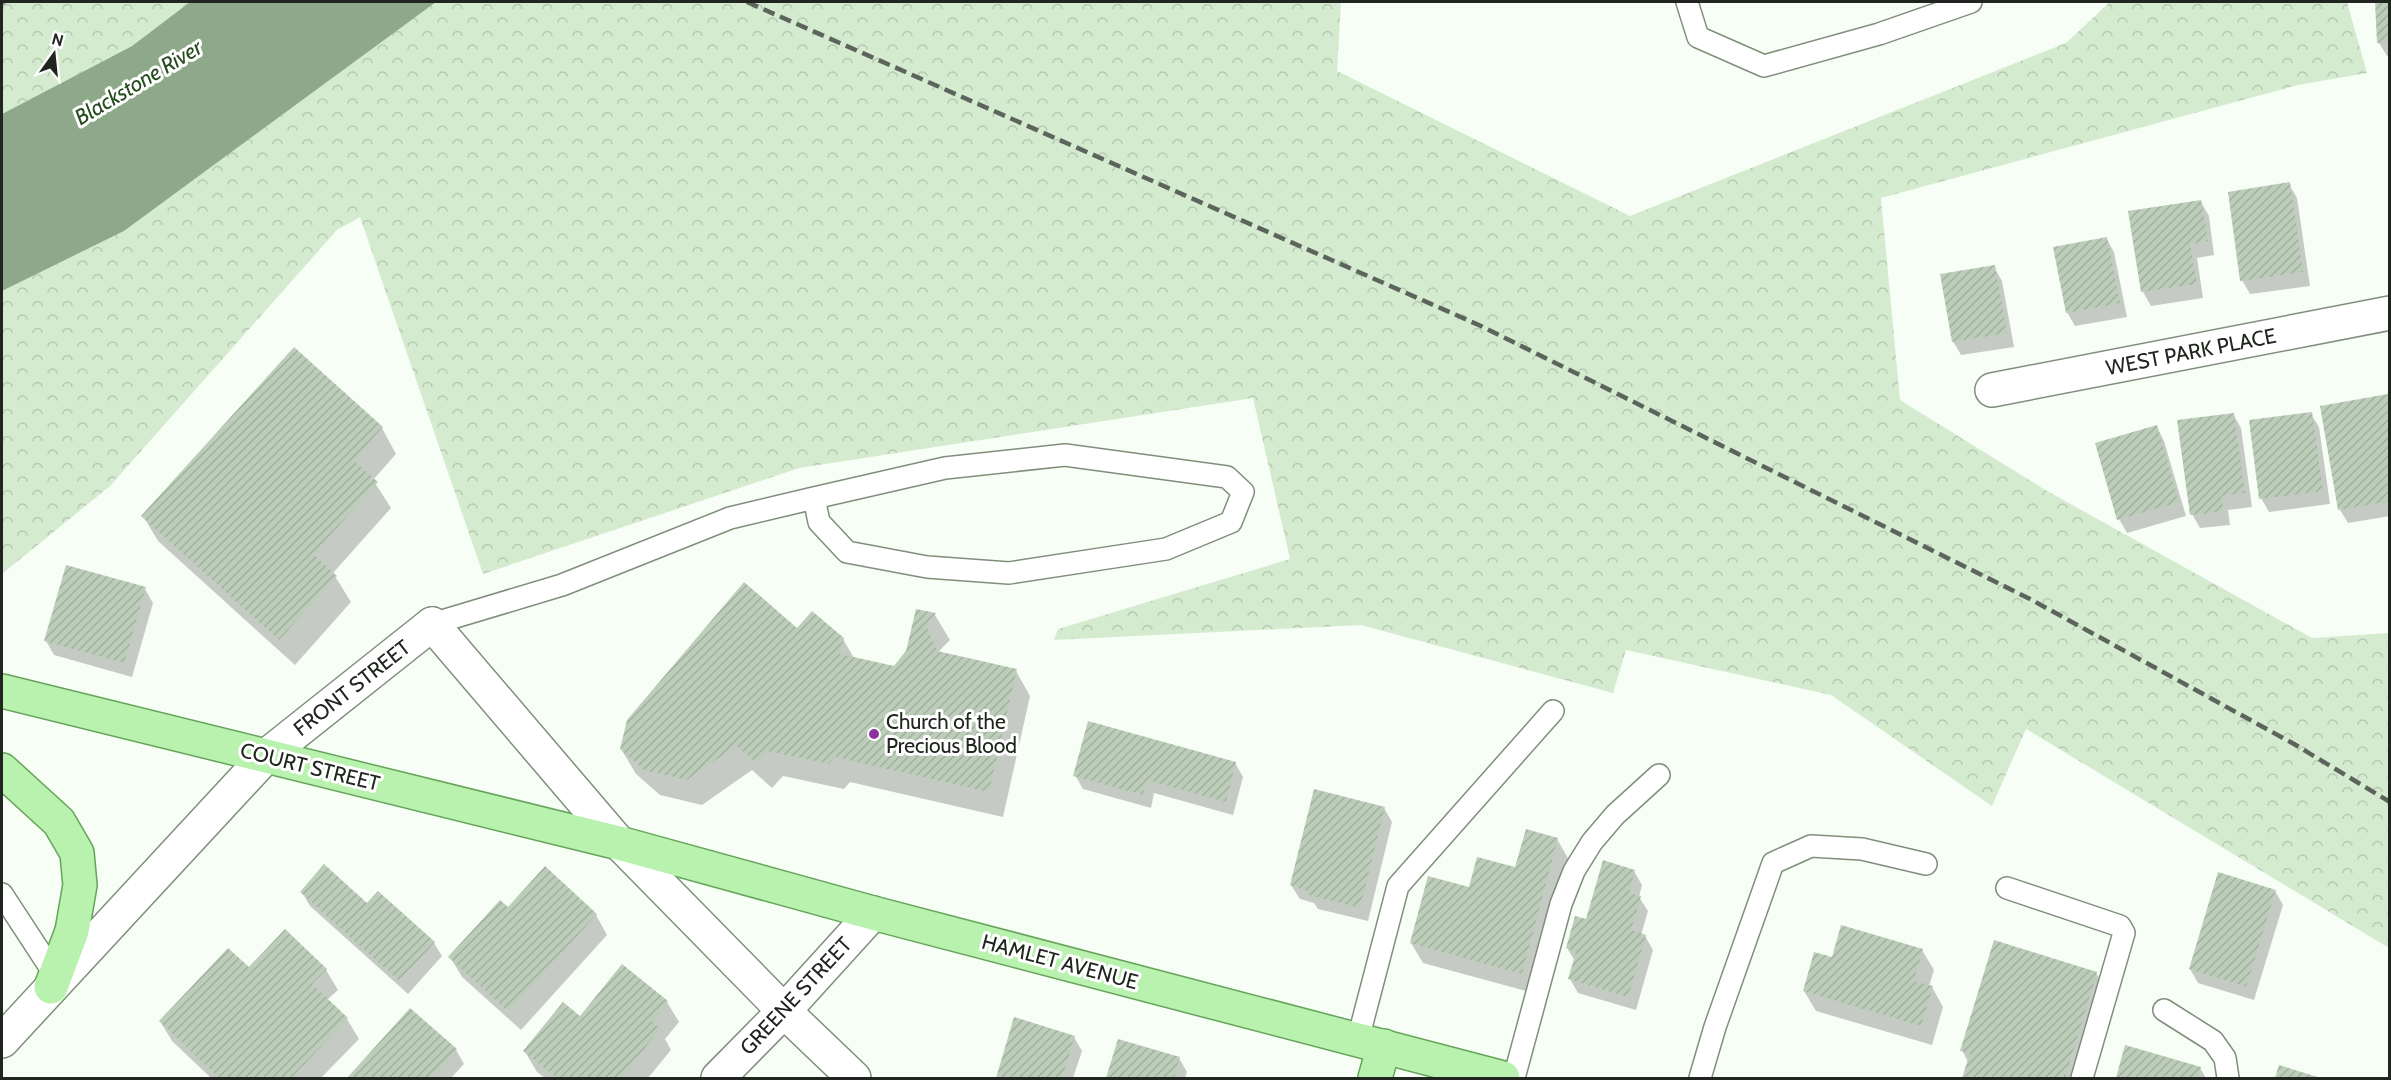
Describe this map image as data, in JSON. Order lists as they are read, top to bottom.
{
  "streets": {
    "main road": ["COURT STREET", "HAMLET AVENUE"],
    "street": ["WEST PARK PLACE", "FRONT STREET", "GREENE STREET"]
  },
  "crossings": [
    ["FRONT STREET", "COURT STREET"],
    ["COURT STREET", "HAMLET AVENUE"],
    ["HAMLET AVENUE", "GREENE STREET"]
  ],
  "water": ["Blackstone River"],
  "places": ["Church of the Precious Blood"],
  "north": "top"
}
